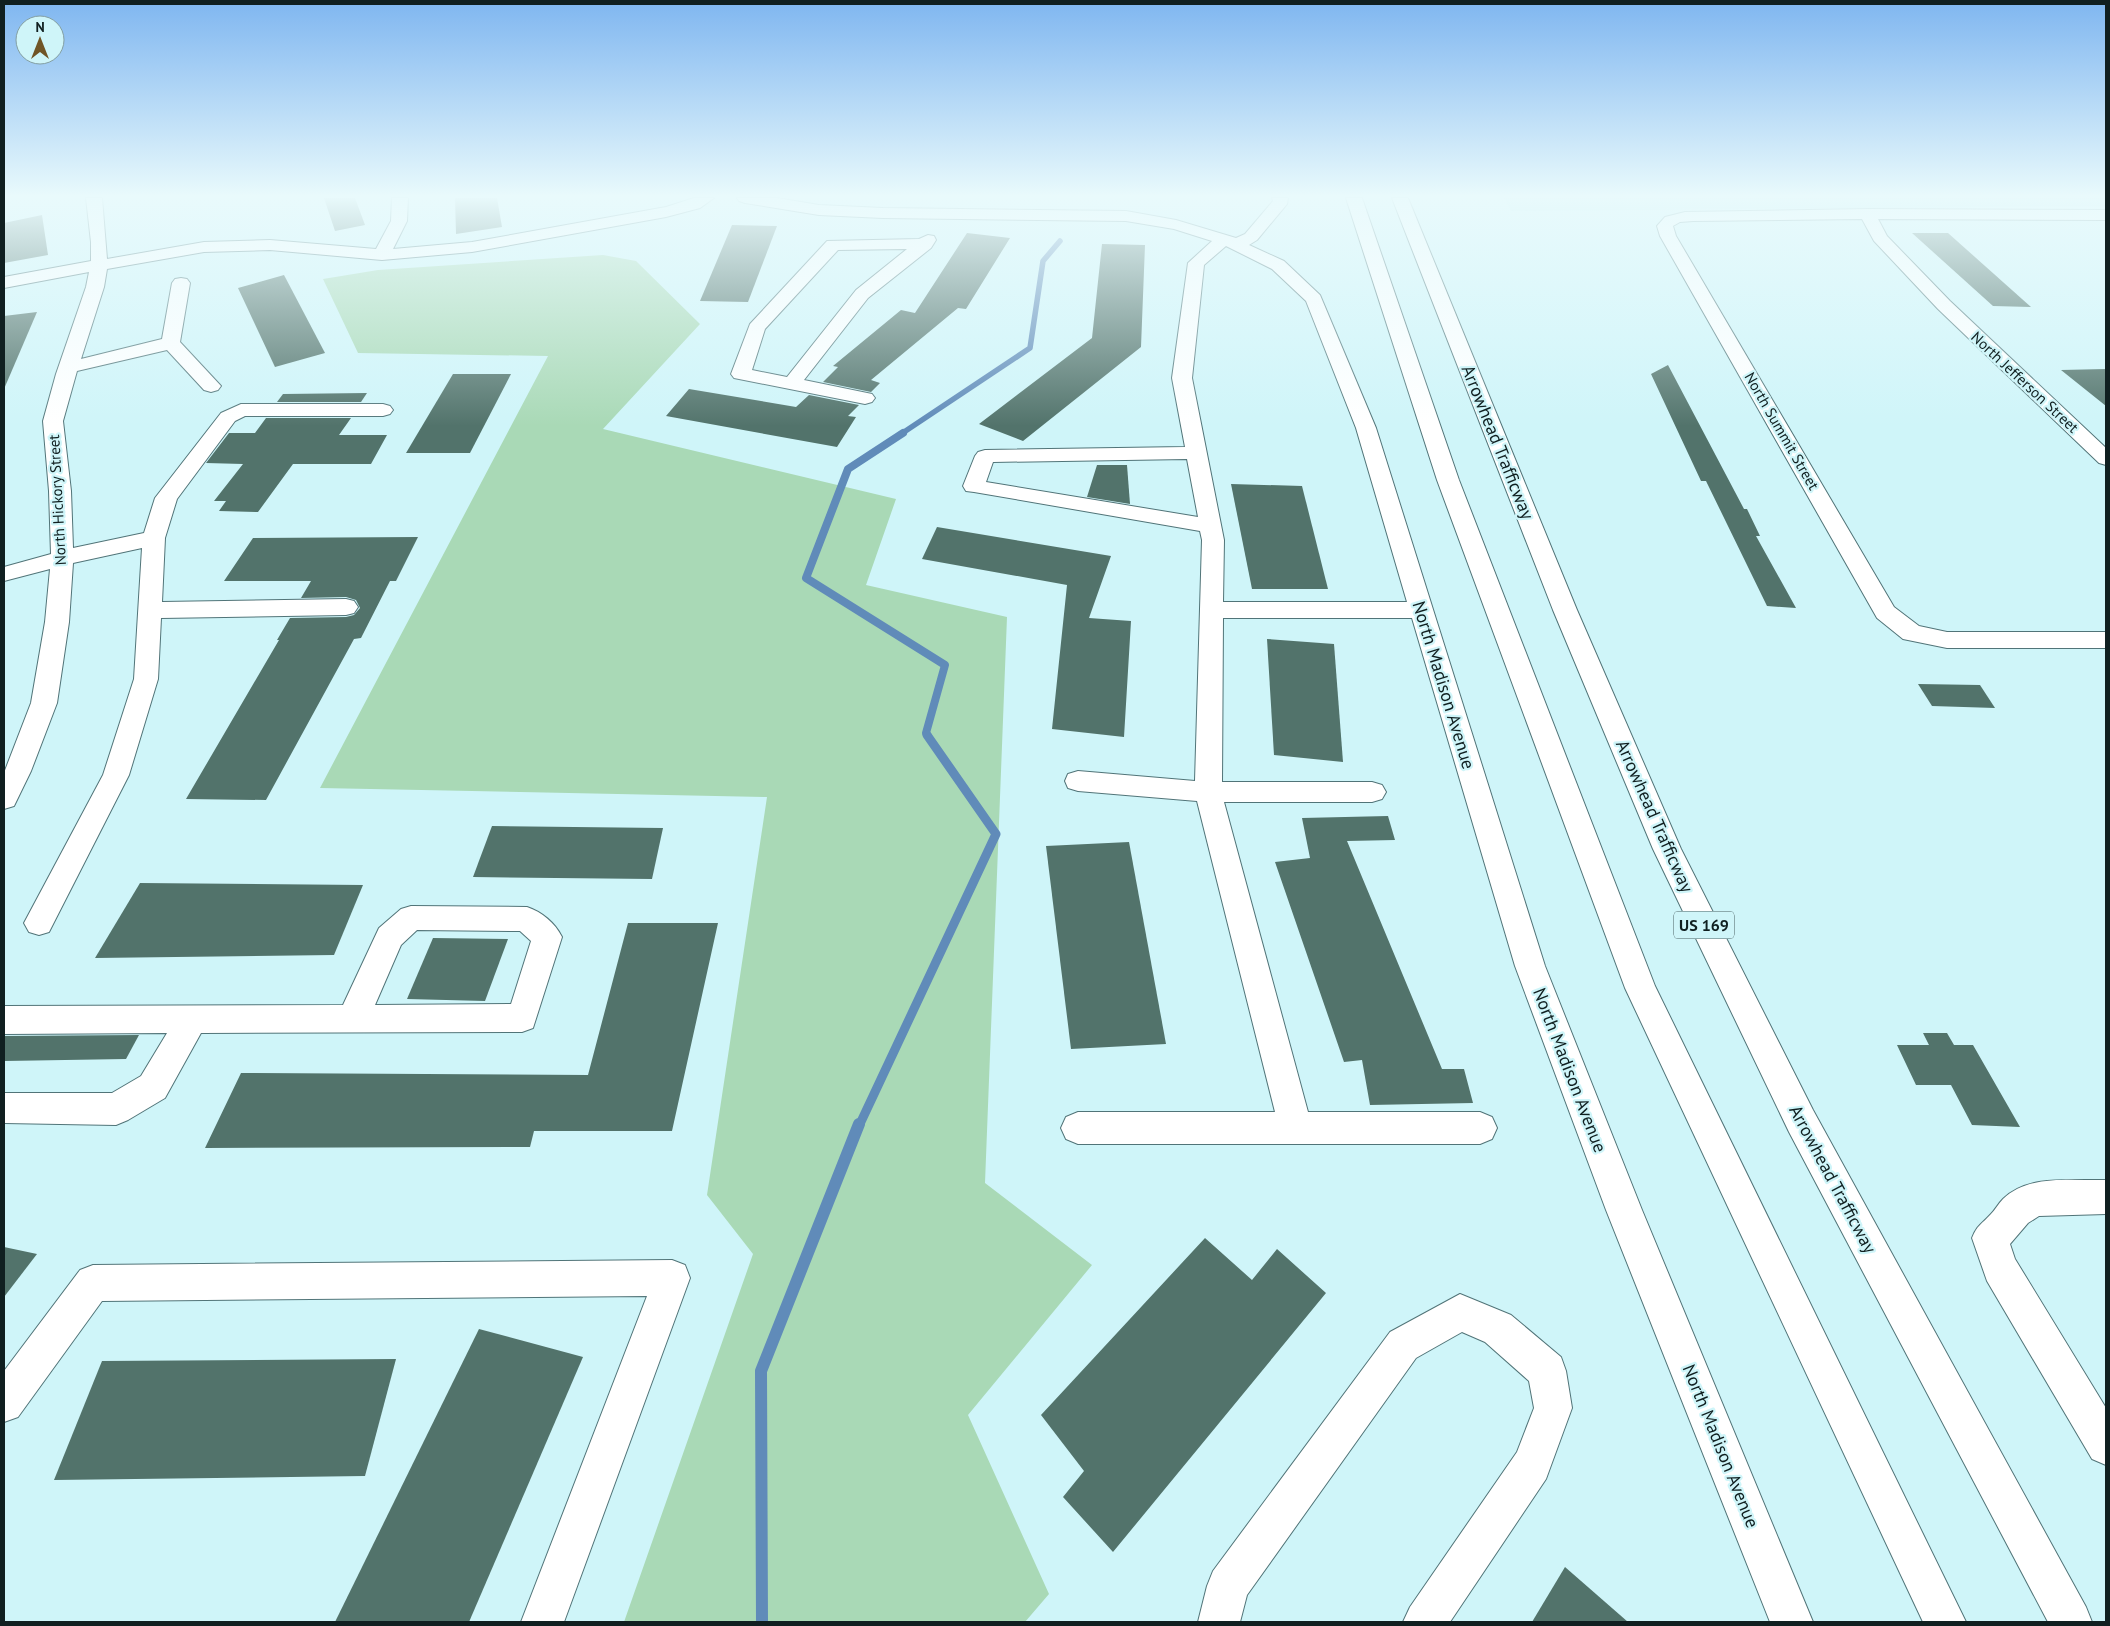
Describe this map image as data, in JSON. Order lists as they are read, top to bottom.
{
  "streets": {
    "main road": [
      "North Jefferson Street",
      "North Summit Street",
      "Arrowhead Trafficway",
      "North Hickory Street",
      "North Madison Avenue",
      "US 169"
    ]
  },
  "north": "top"
}
